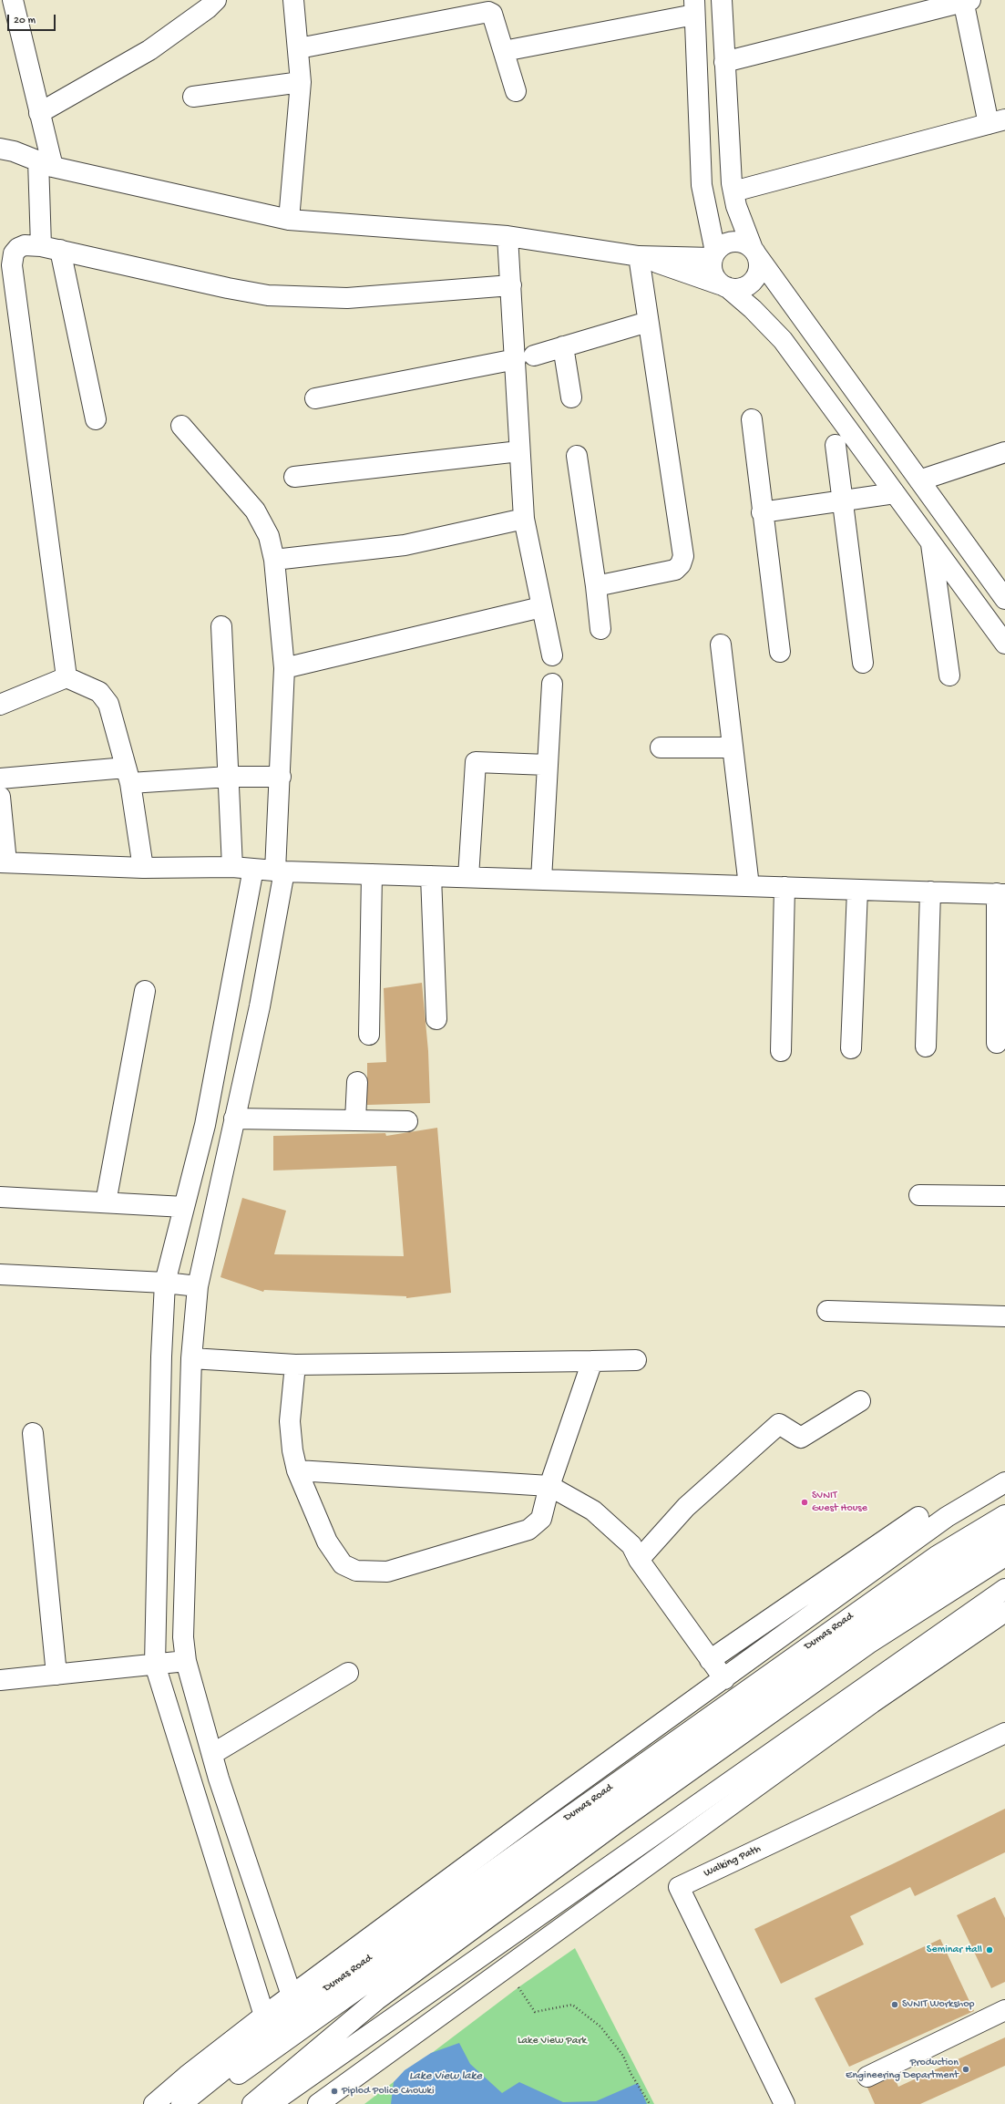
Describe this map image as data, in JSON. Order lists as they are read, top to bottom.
{
  "streets": {
    "street": ["Dumas Road", "Walking Path"]
  },
  "water": ["Lake View lake"],
  "parks": ["Lake View Park"],
  "places": [
    "SVNIT Guest House",
    "Seminar Hall",
    "SVNIT Workshop",
    "Production Engineering Department",
    "Piplod Police Chowki"
  ],
  "scale_bar": "20 m"
}
